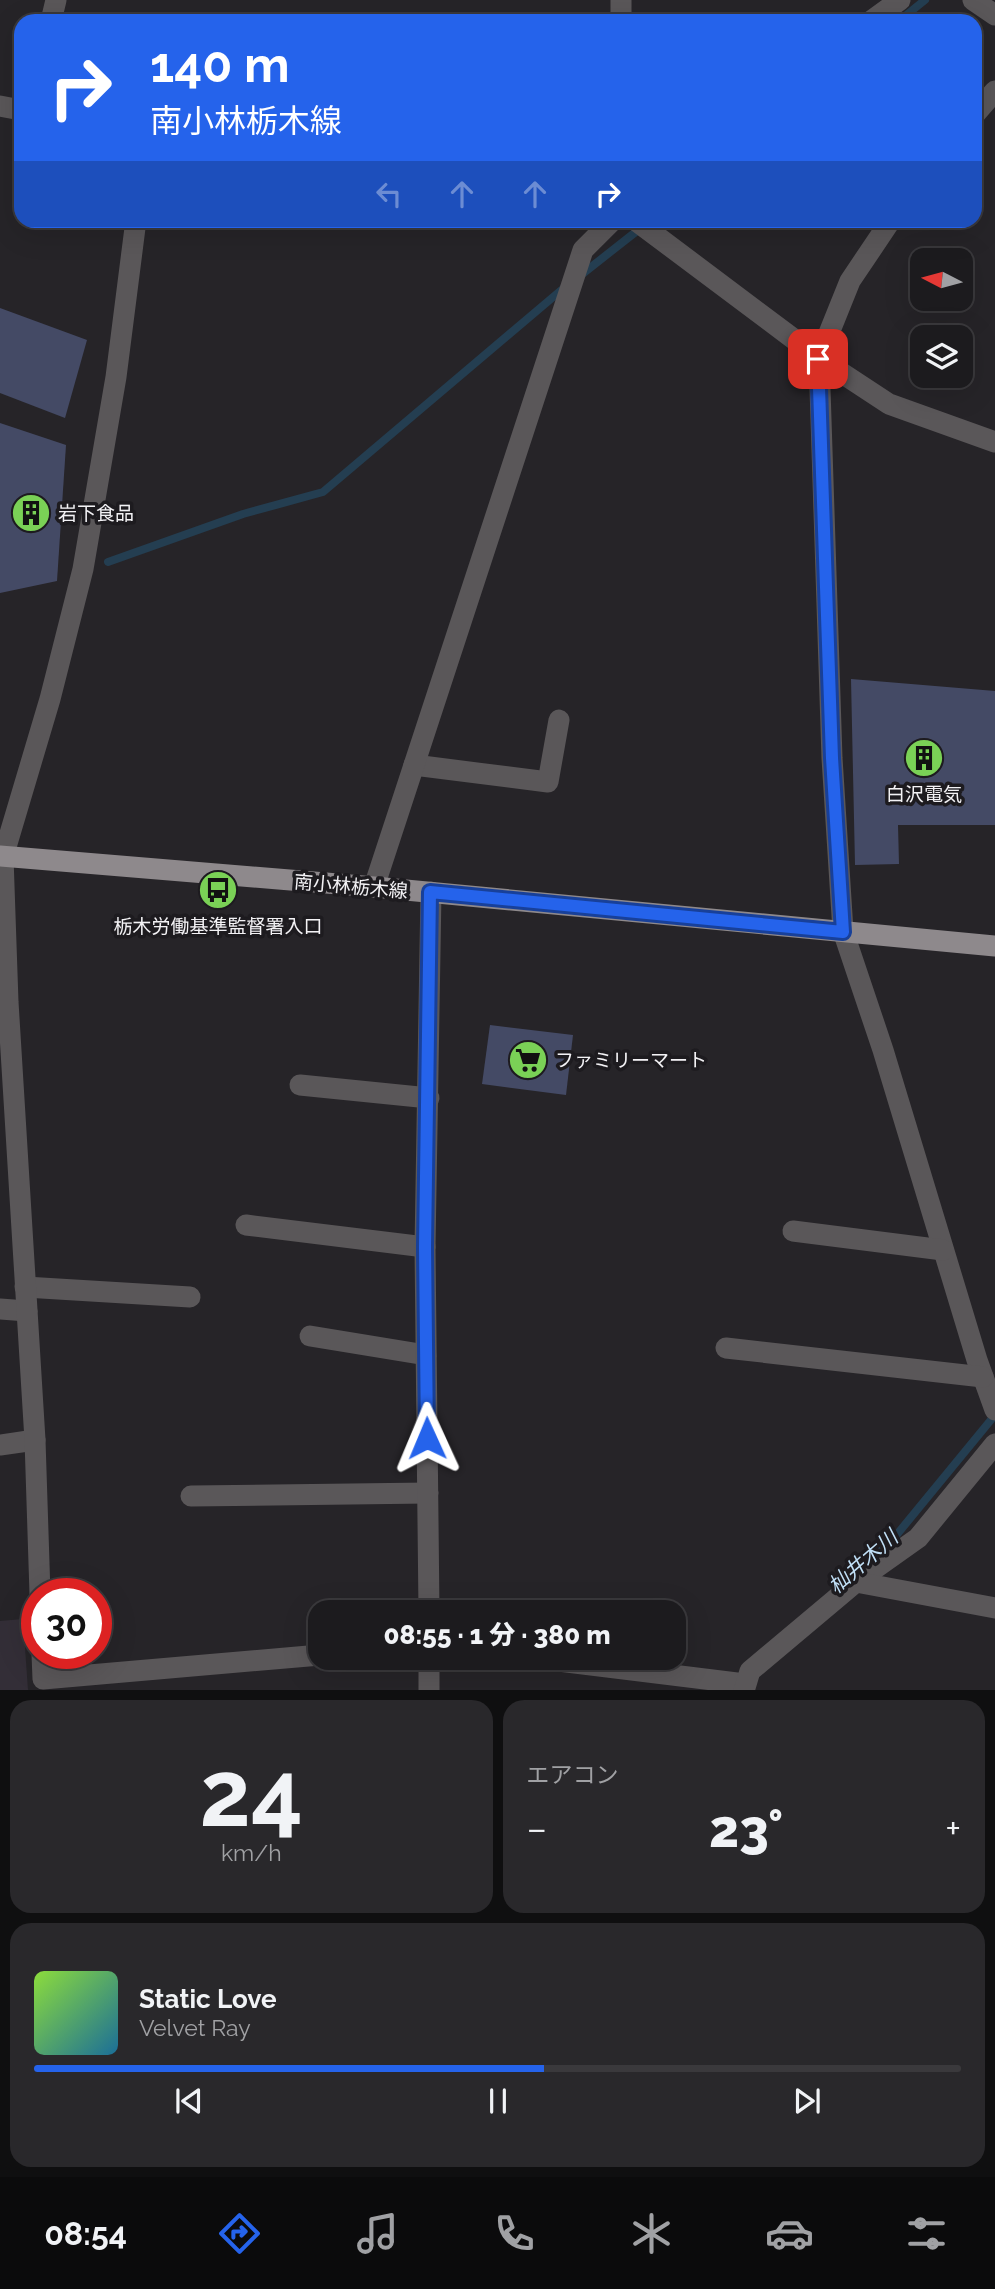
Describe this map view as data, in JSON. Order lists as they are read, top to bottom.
{
  "streets": {
    "main road": ["南小林栃木線"]
  },
  "water": ["杣井木川"],
  "places": {
    "building": ["岩下食品", "白沢電気"],
    "bus stop": ["栃木労働基準監督署入口"],
    "supermarket": ["ファミリーマート"]
  },
  "north": "left",
  "page": {
    "turn": ["140 m", "南小林栃木線"],
    "limit": "30",
    "trip": "08:55 · 1 分 · 380 m",
    "tile": [
      ["24", "km/h"],
      "エアコン"
    ],
    "heat": ["−", "23°", "+"],
    "song": ["Static Love", "Velvet Ray"],
    "tabs": "08:54"
  }
}
